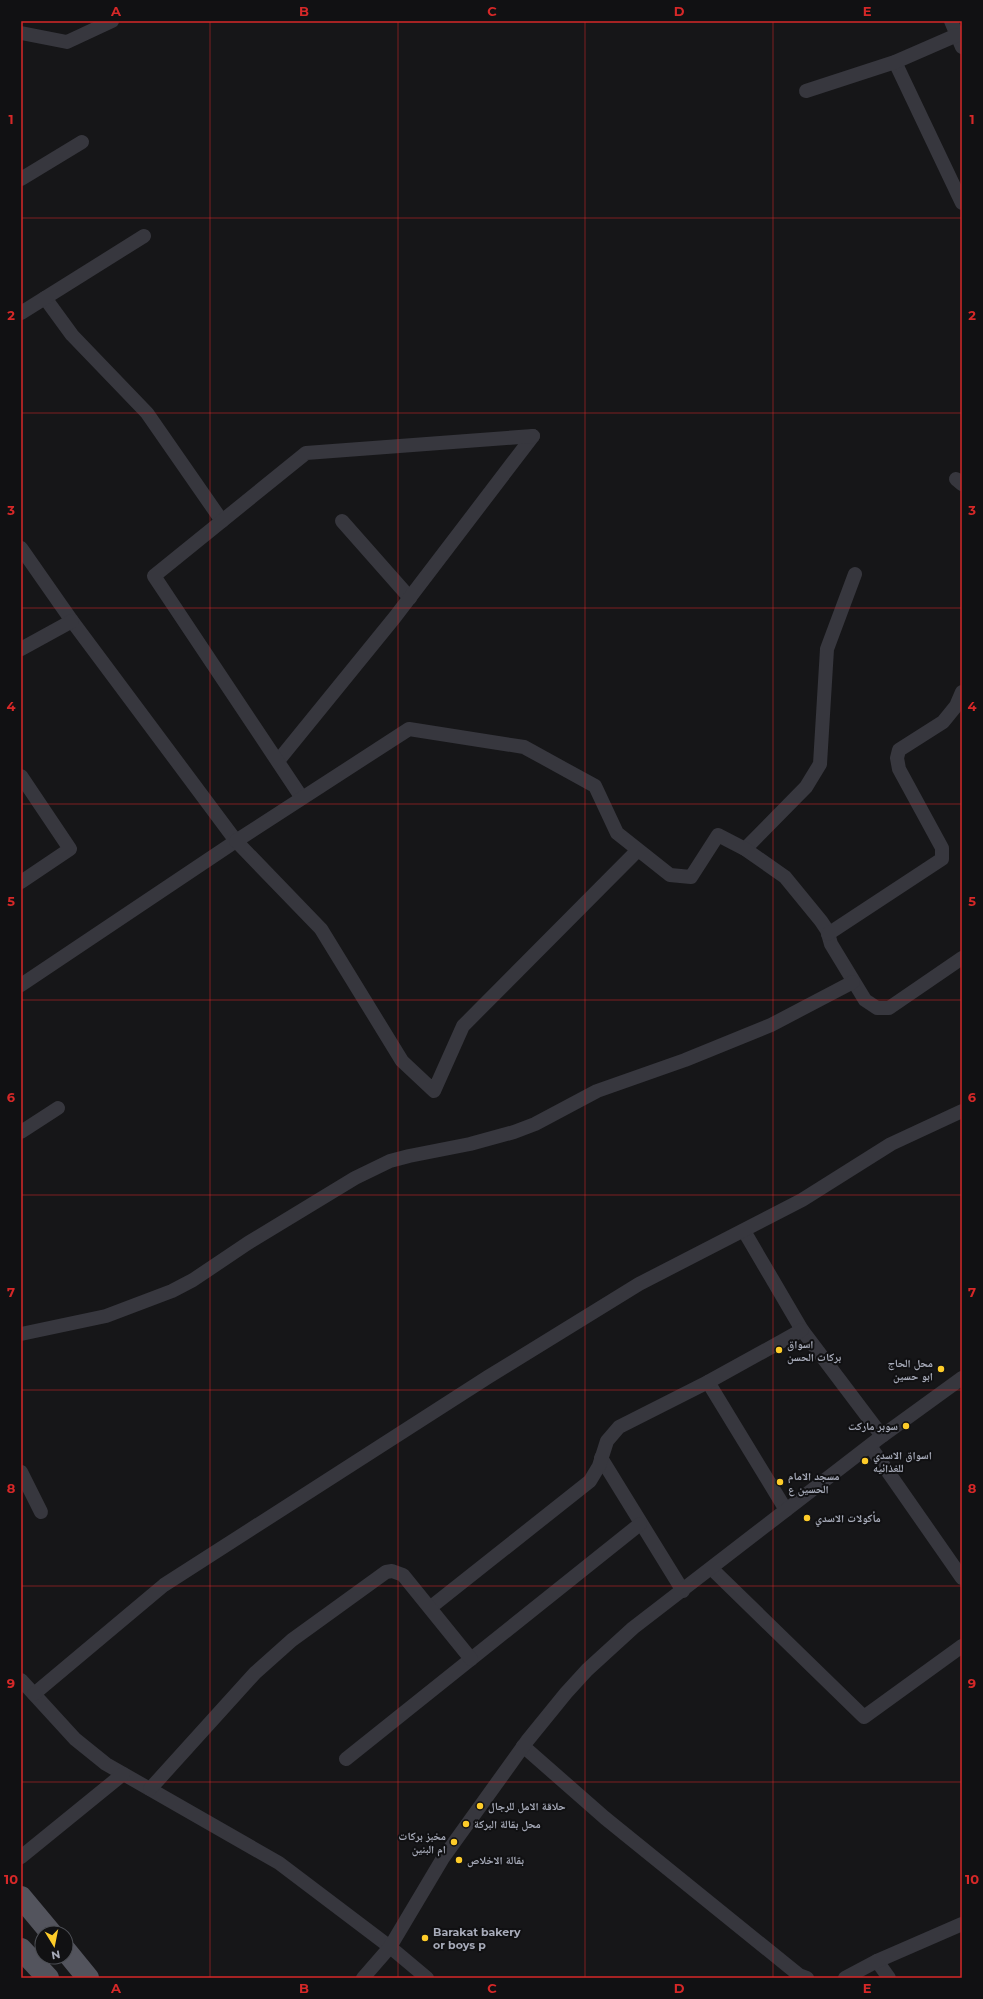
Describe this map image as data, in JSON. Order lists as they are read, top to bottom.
{
  "places": [
    "اسواق بركات الحسن",
    "محل الحاج ابو حسين",
    "سوبر ماركت",
    "اسواق الاسدي للغذائيه",
    "مسجد الامام الحسين ع",
    "مأكولات الاسدي",
    "حلاقة الامل للرجال",
    "محل بقالة البركة",
    "مخبز بركات ام البنين",
    "بقالة الاخلاص",
    "Barakat bakery or boys p"
  ],
  "north": "bottom",
  "grid": {
    "columns": [
      "A",
      "B",
      "C",
      "D",
      "E"
    ],
    "rows": [
      "1",
      "2",
      "3",
      "4",
      "5",
      "6",
      "7",
      "8",
      "9",
      "10"
    ]
  }
}
